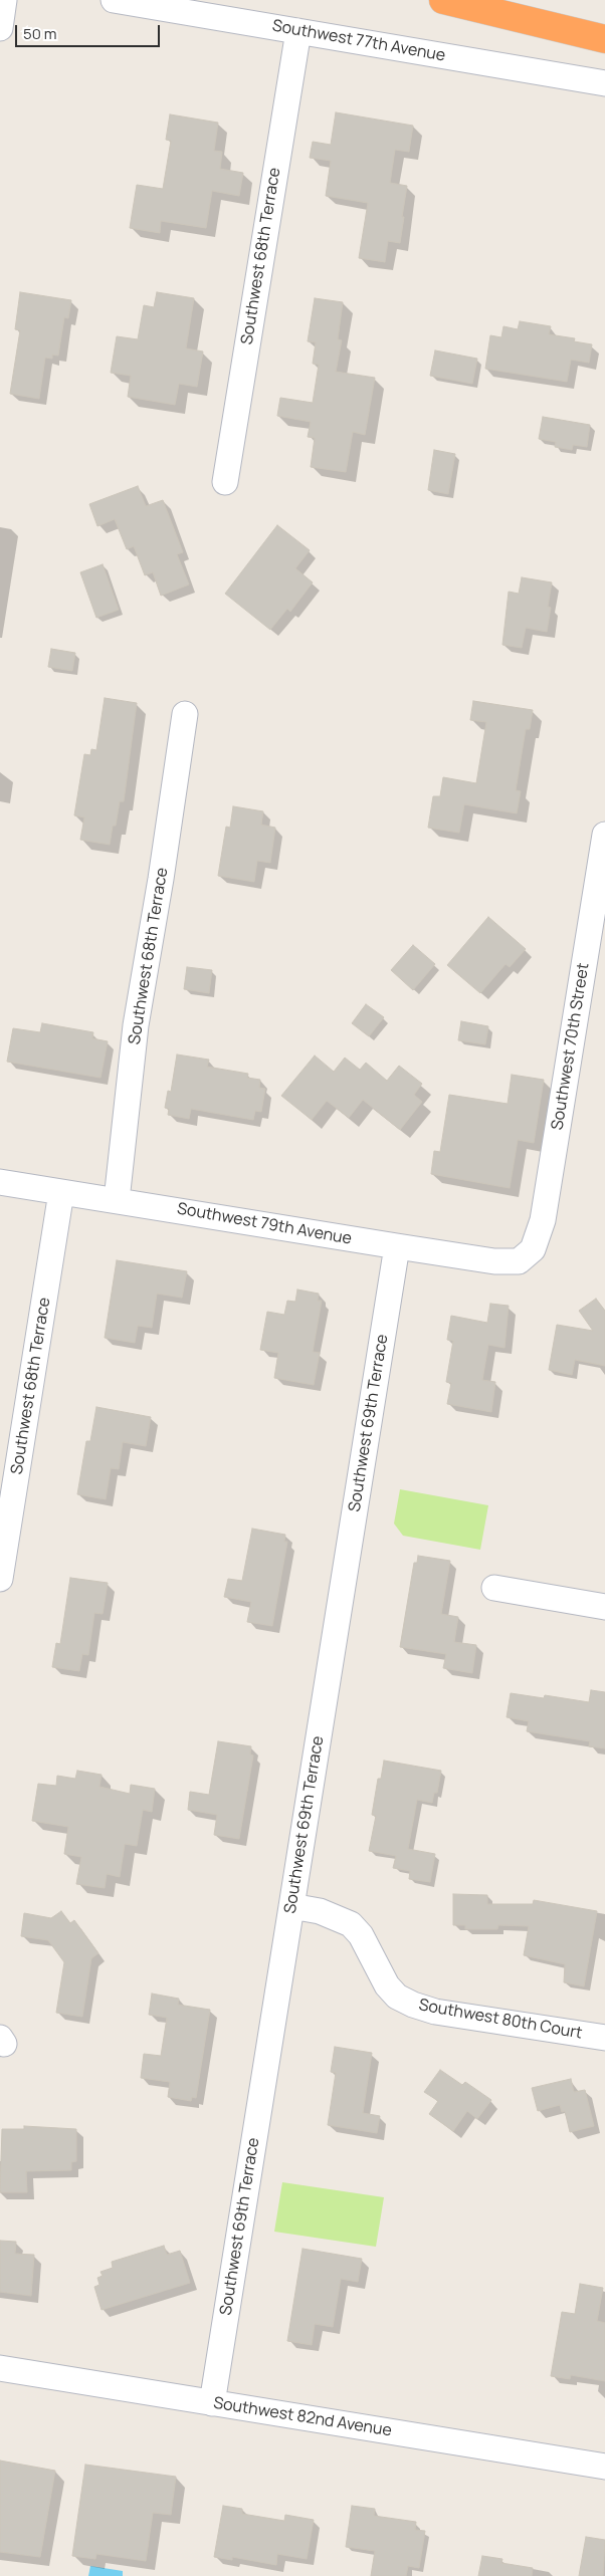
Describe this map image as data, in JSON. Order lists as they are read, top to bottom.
{
  "streets": {
    "street": [
      "Southwest 77th Avenue",
      "Southwest 68th Terrace",
      "Southwest 70th Street",
      "Southwest 79th Avenue",
      "Southwest 69th Terrace",
      "Southwest 80th Court",
      "Southwest 82nd Avenue"
    ]
  },
  "crossings": [
    ["Southwest 77th Avenue", "Southwest 68th Terrace"],
    ["Southwest 68th Terrace", "Southwest 79th Avenue"],
    ["Southwest 70th Street", "Southwest 79th Avenue"],
    ["Southwest 79th Avenue", "Southwest 69th Terrace"],
    ["Southwest 69th Terrace", "Southwest 80th Court"],
    ["Southwest 69th Terrace", "Southwest 82nd Avenue"]
  ],
  "scale_bar": "50 m"
}
